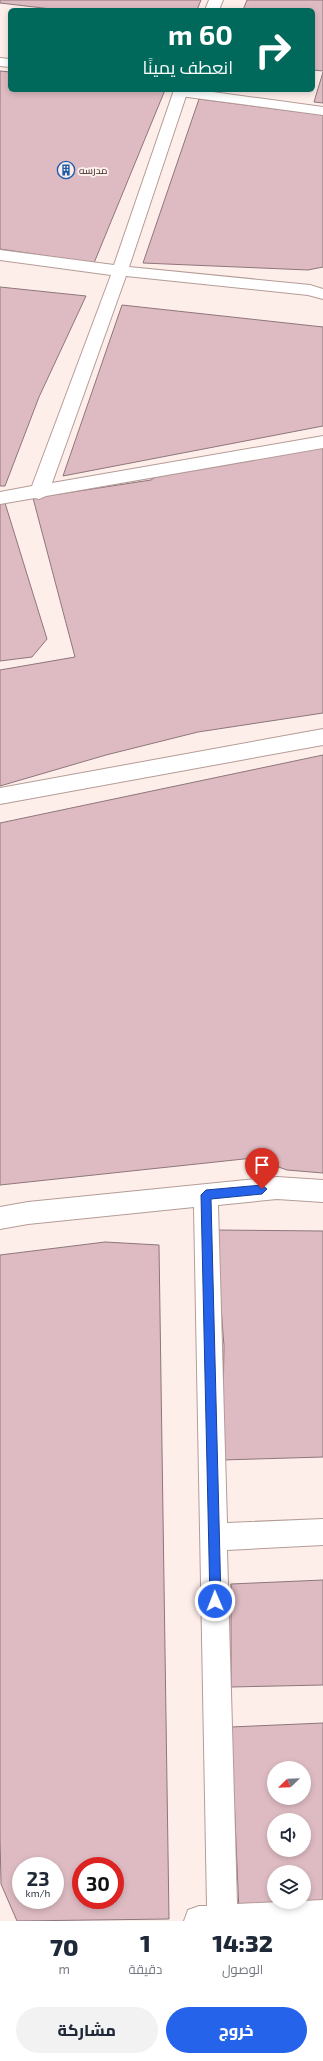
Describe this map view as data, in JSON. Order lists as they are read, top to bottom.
{
  "places": {
    "building": ["مدرسه"]
  },
  "north": "bottom left",
  "page": {
    "turn": ["60 m", "انعطف يمينًا"],
    "speed": "23 km/h",
    "limit": "30",
    "eta": [
      "14:32",
      "الوصول",
      "1",
      "دقيقة",
      "70",
      "m"
    ],
    "buttons": ["خروج", "مشاركة"]
  }
}
